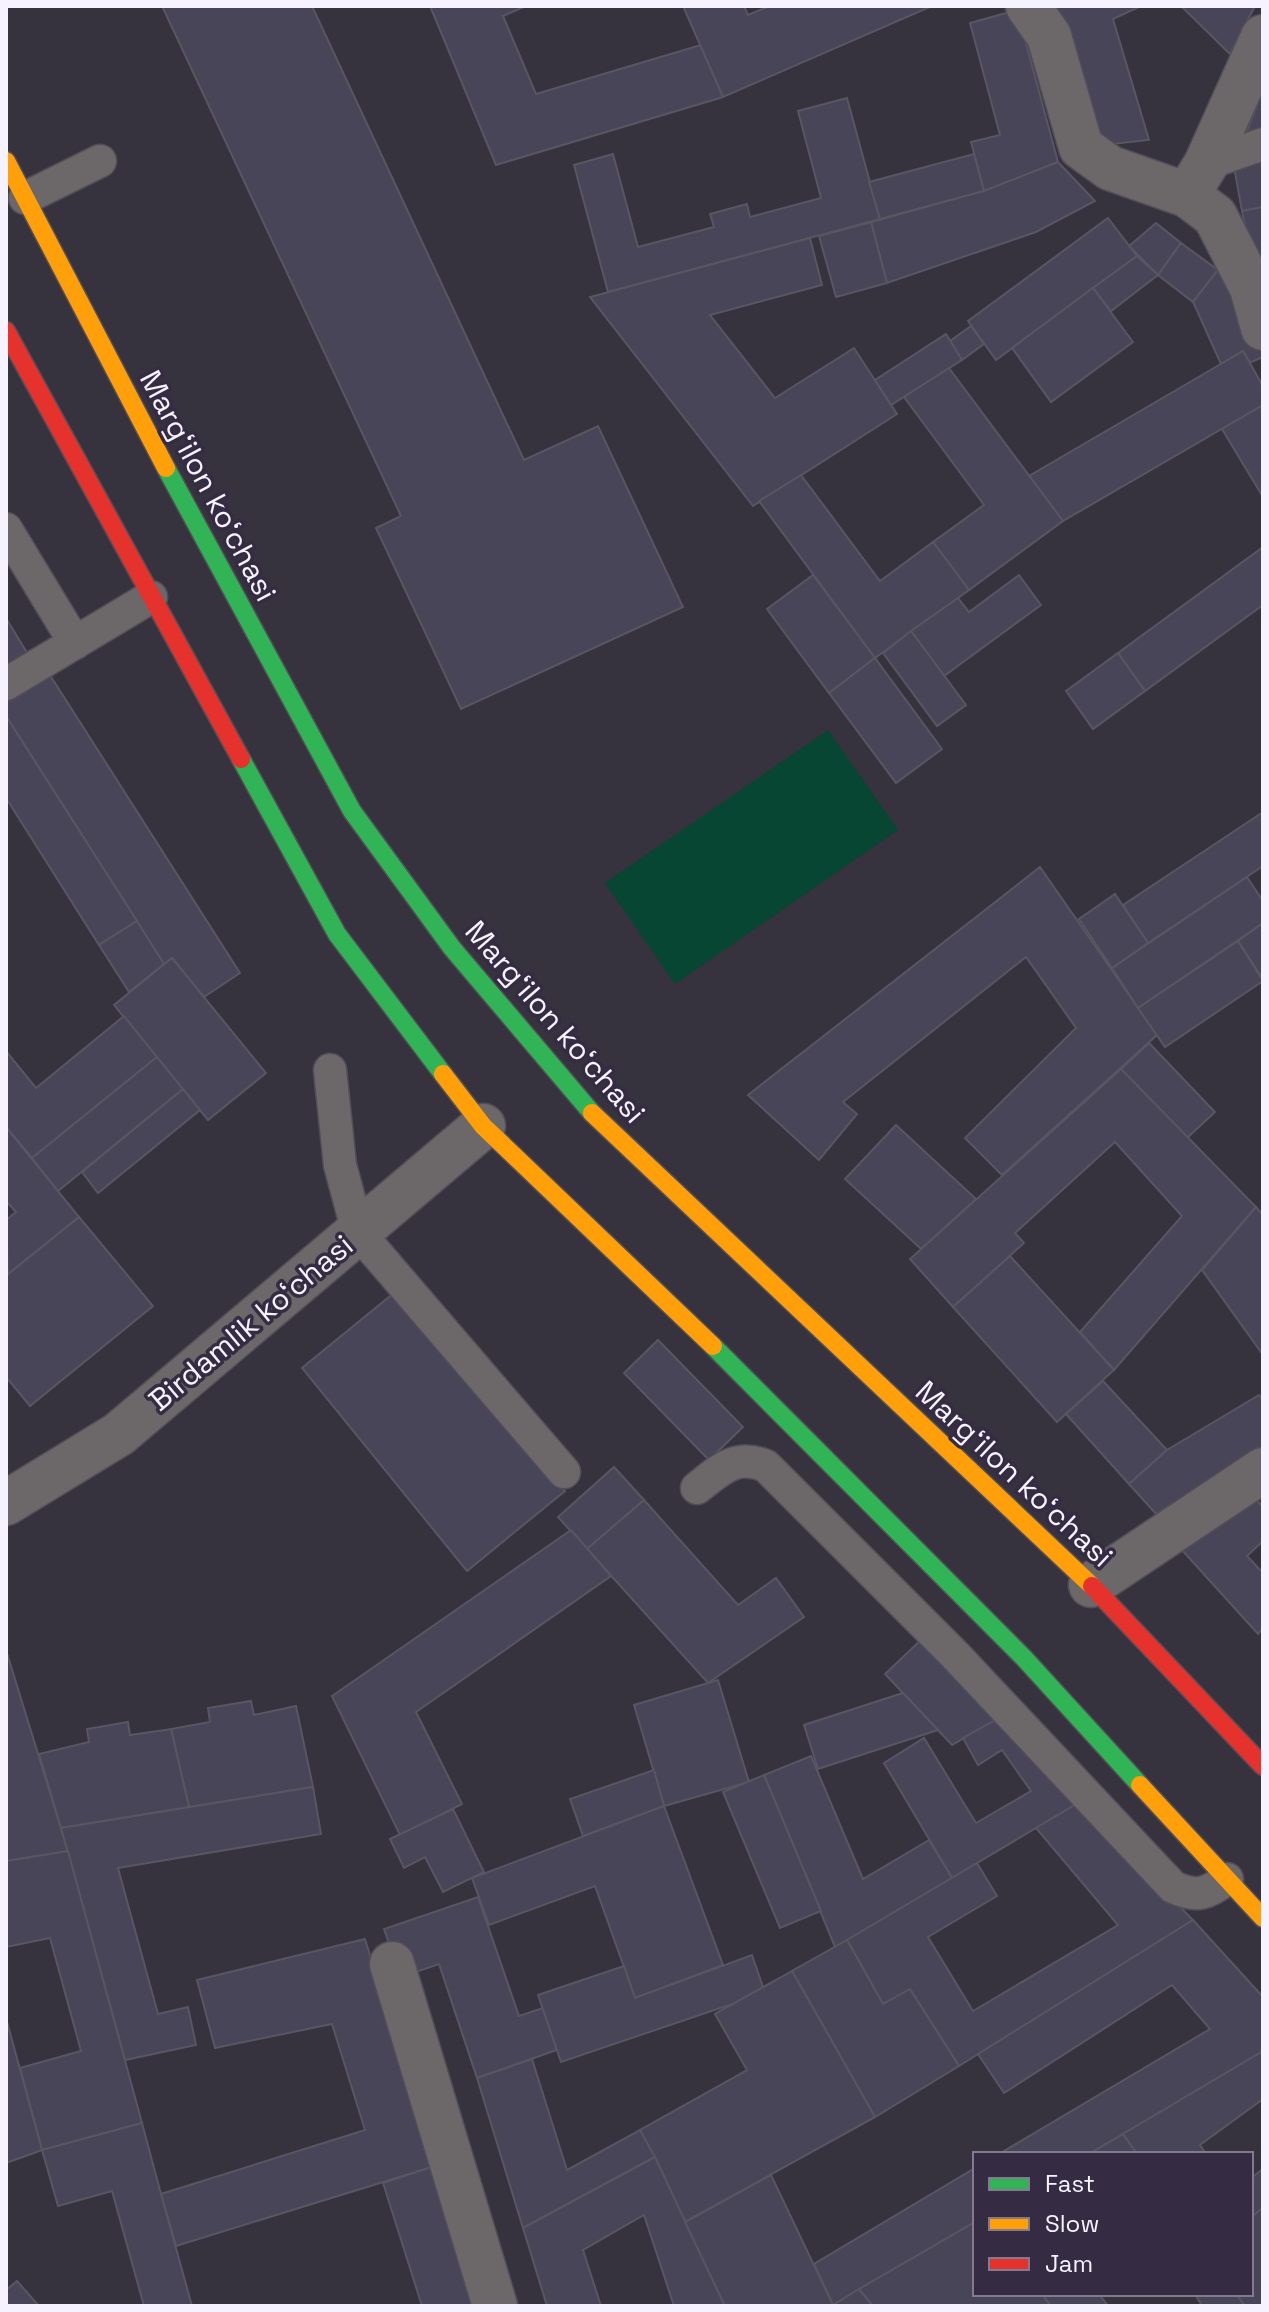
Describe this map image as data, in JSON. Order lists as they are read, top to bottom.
{
  "streets": {
    "main road": ["Margʻilon koʻchasi"],
    "street": ["Birdamlik koʻchasi"]
  },
  "legend": ["Fast", "Slow", "Jam"]
}
